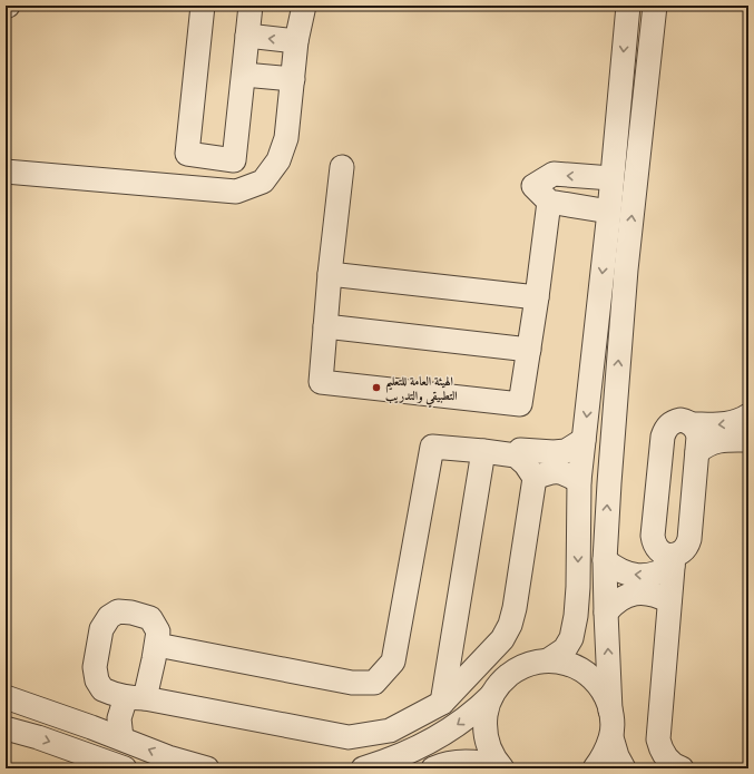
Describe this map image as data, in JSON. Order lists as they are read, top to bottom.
{
  "places": ["الهيئة العامة للتعليم التطبيقي والتدريب"]
}
